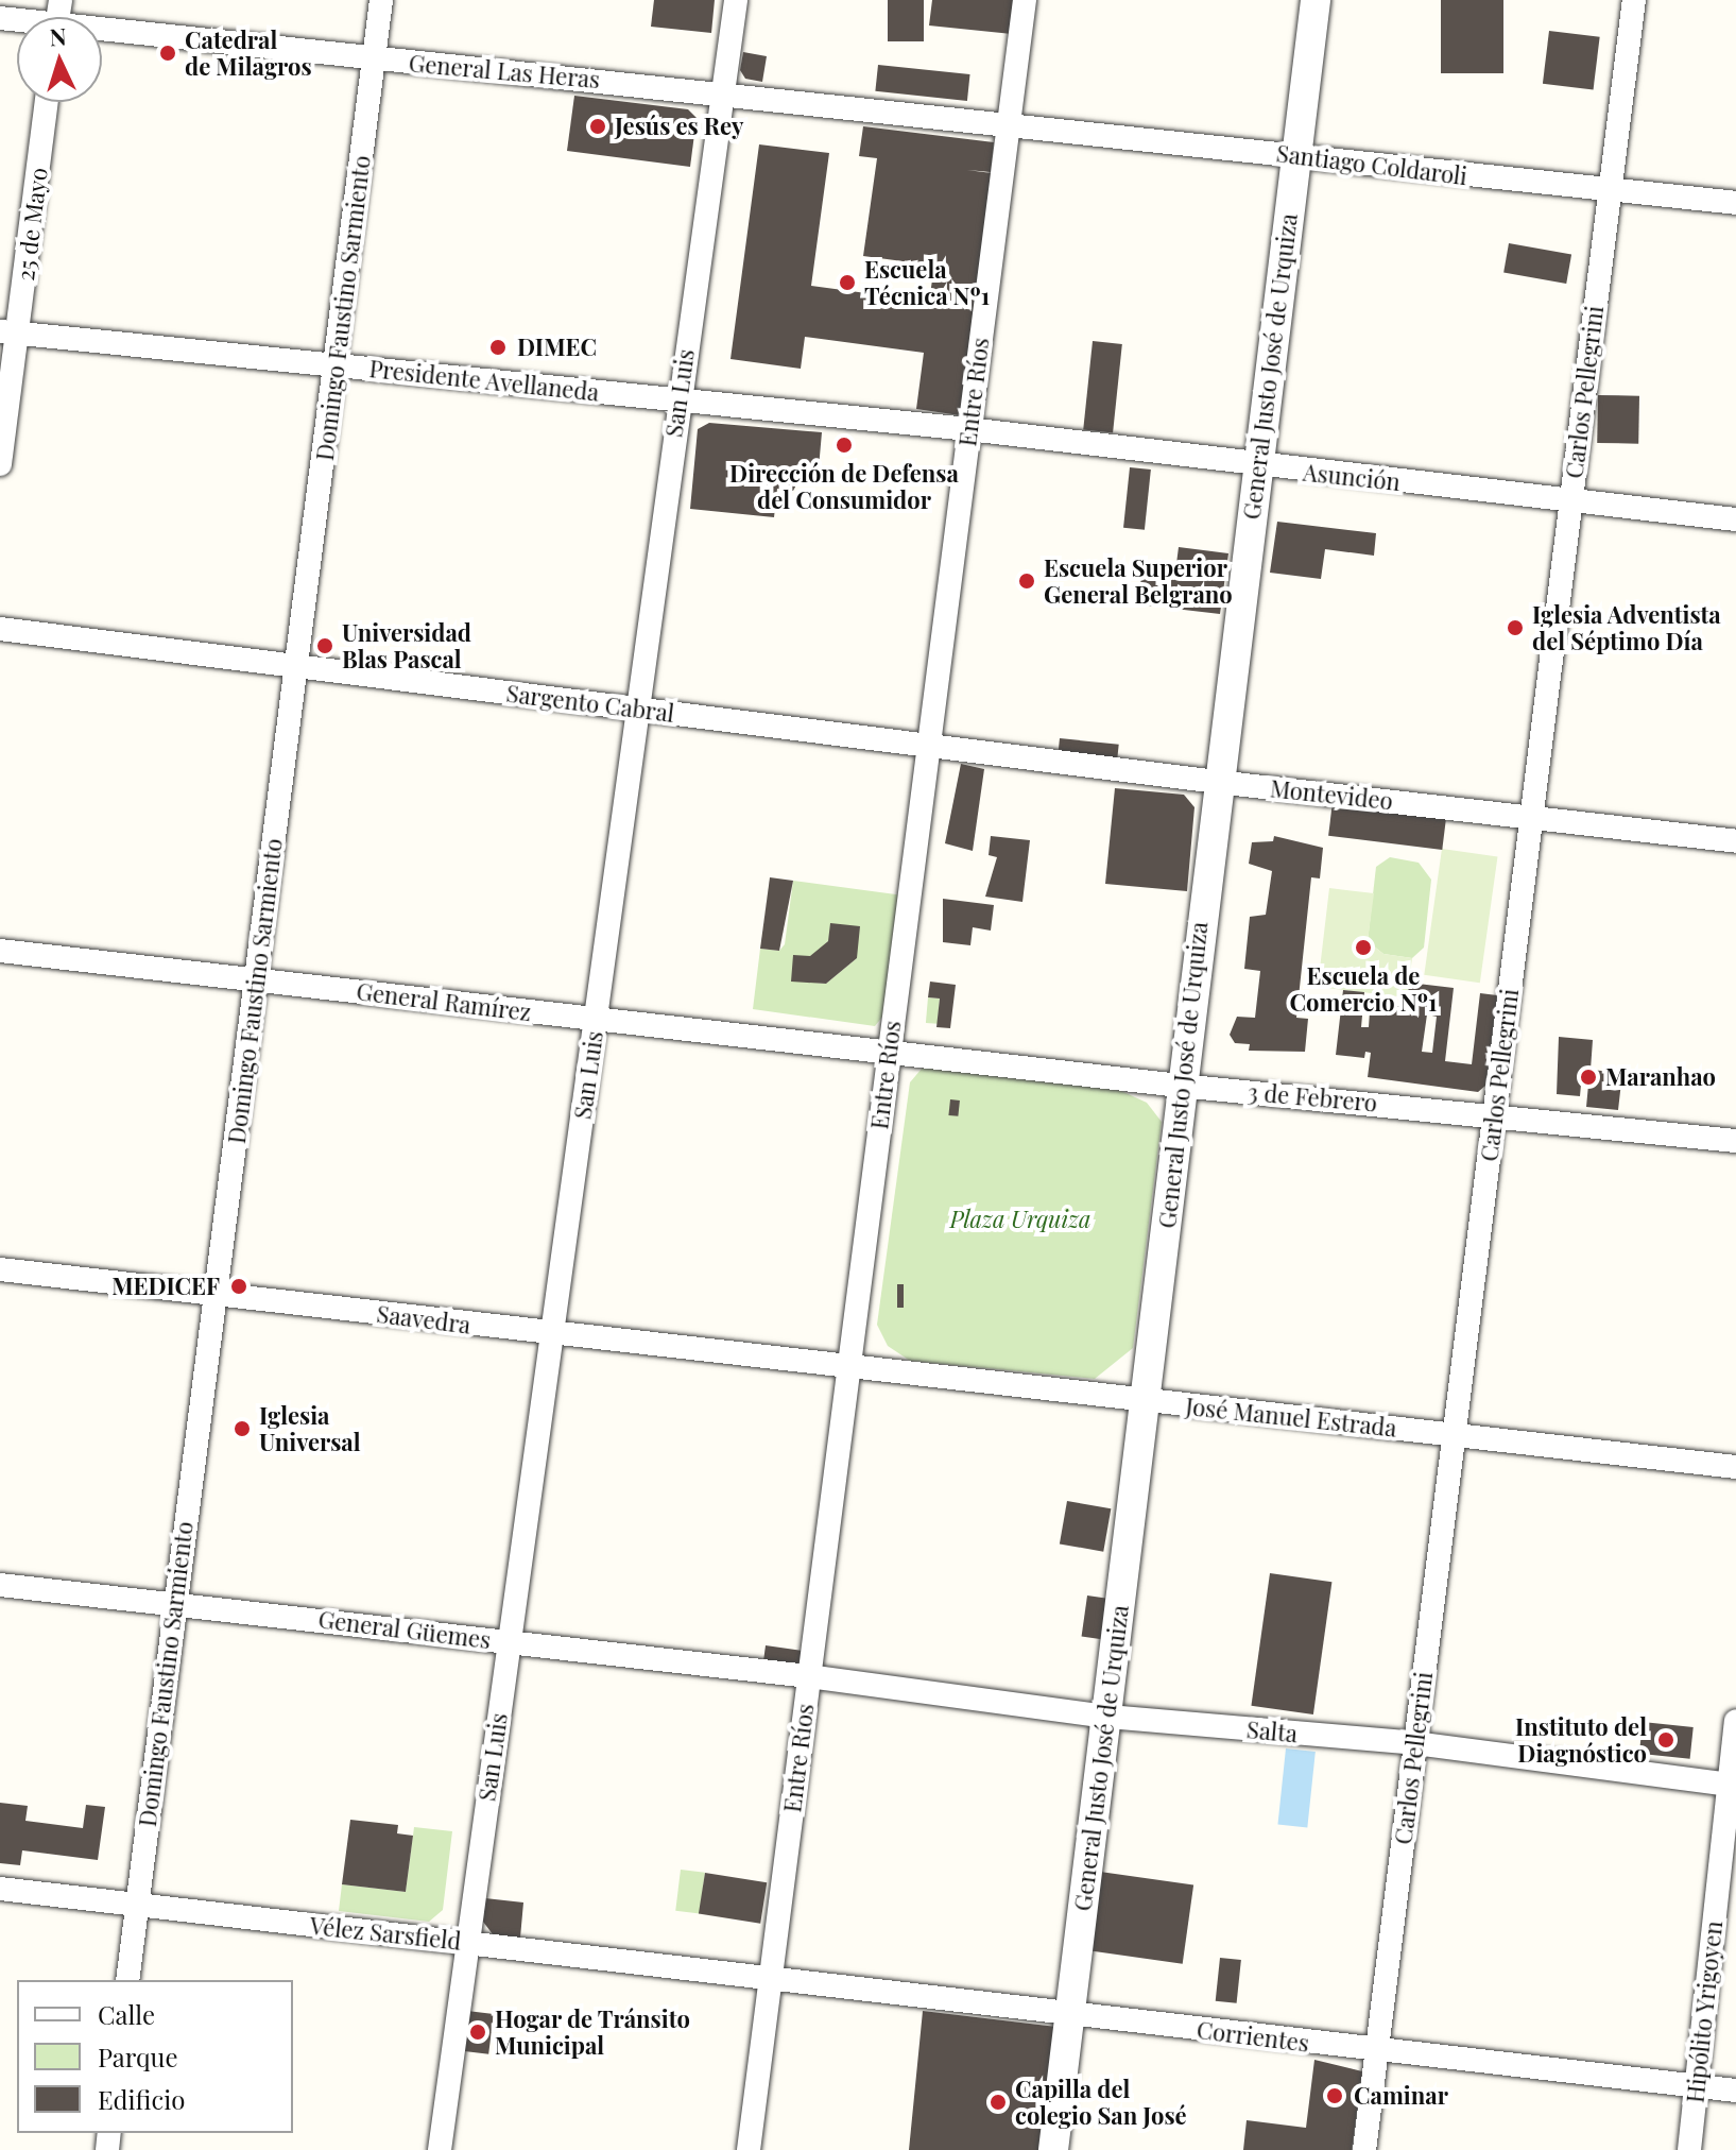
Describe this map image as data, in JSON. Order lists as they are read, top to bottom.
{
  "streets": {
    "street": [
      "General Las Heras",
      "Santiago Coldaroli",
      "25 de Mayo",
      "Domingo Faustino Sarmiento",
      "General Justo José de Urquiza",
      "Presidente Avellaneda",
      "Entre Ríos",
      "Carlos Pellegrini",
      "San Luis",
      "Asunción",
      "Sargento Cabral",
      "Montevideo",
      "General Ramírez",
      "3 de Febrero",
      "Saavedra",
      "José Manuel Estrada",
      "General Güemes",
      "Salta",
      "Vélez Sarsfield",
      "Hipólito Yrigoyen",
      "Corrientes"
    ]
  },
  "crossings": [
    ["General Las Heras", "Santiago Coldaroli"],
    ["General Las Heras", "Domingo Faustino Sarmiento"],
    ["General Las Heras", "Entre Ríos"],
    ["General Las Heras", "San Luis"],
    ["Santiago Coldaroli", "General Justo José de Urquiza"],
    ["Santiago Coldaroli", "Entre Ríos"],
    ["Santiago Coldaroli", "Carlos Pellegrini"],
    ["25 de Mayo", "Presidente Avellaneda"],
    ["Domingo Faustino Sarmiento", "Presidente Avellaneda"],
    ["Domingo Faustino Sarmiento", "Sargento Cabral"],
    ["Domingo Faustino Sarmiento", "General Ramírez"],
    ["Domingo Faustino Sarmiento", "Saavedra"],
    ["Domingo Faustino Sarmiento", "General Güemes"],
    ["Domingo Faustino Sarmiento", "Vélez Sarsfield"],
    ["General Justo José de Urquiza", "Asunción"],
    ["General Justo José de Urquiza", "Montevideo"],
    ["General Justo José de Urquiza", "3 de Febrero"],
    ["General Justo José de Urquiza", "José Manuel Estrada"],
    ["General Justo José de Urquiza", "Salta"],
    ["General Justo José de Urquiza", "Corrientes"],
    ["Presidente Avellaneda", "Entre Ríos"],
    ["Presidente Avellaneda", "San Luis"],
    ["Presidente Avellaneda", "Asunción"],
    ["Entre Ríos", "Asunción"],
    ["Entre Ríos", "Sargento Cabral"],
    ["Entre Ríos", "Montevideo"],
    ["Entre Ríos", "General Ramírez"],
    ["Entre Ríos", "3 de Febrero"],
    ["Entre Ríos", "Saavedra"],
    ["Entre Ríos", "José Manuel Estrada"],
    ["Entre Ríos", "General Güemes"],
    ["Entre Ríos", "Salta"],
    ["Entre Ríos", "Vélez Sarsfield"],
    ["Entre Ríos", "Corrientes"],
    ["Carlos Pellegrini", "Asunción"],
    ["Carlos Pellegrini", "Montevideo"],
    ["Carlos Pellegrini", "3 de Febrero"],
    ["Carlos Pellegrini", "José Manuel Estrada"],
    ["Carlos Pellegrini", "Salta"],
    ["Carlos Pellegrini", "Corrientes"],
    ["San Luis", "Sargento Cabral"],
    ["San Luis", "General Ramírez"],
    ["San Luis", "Saavedra"],
    ["San Luis", "General Güemes"],
    ["San Luis", "Vélez Sarsfield"],
    ["Sargento Cabral", "Montevideo"],
    ["General Ramírez", "3 de Febrero"],
    ["Saavedra", "José Manuel Estrada"],
    ["General Güemes", "Salta"],
    ["Salta", "Hipólito Yrigoyen"],
    ["Vélez Sarsfield", "Corrientes"],
    ["Hipólito Yrigoyen", "Corrientes"]
  ],
  "parks": ["Plaza Urquiza"],
  "places": [
    "Catedral de Milagros",
    "Jesús es Rey",
    "Escuela Técnica Nº1",
    "DIMEC",
    "Dirección de Defensa del Consumidor",
    "Escuela Superior General Belgrano",
    "Iglesia Adventista del Séptimo Día",
    "Universidad Blas Pascal",
    "Escuela de Comercio Nº1",
    "Maranhao",
    "MEDICEF",
    "Iglesia Universal",
    "Instituto del Diagnóstico",
    "Hogar de Tránsito Municipal",
    "Caminar",
    "Capilla del colegio San José"
  ],
  "legend": ["Calle", "Parque", "Edificio"],
  "north": "top"
}
